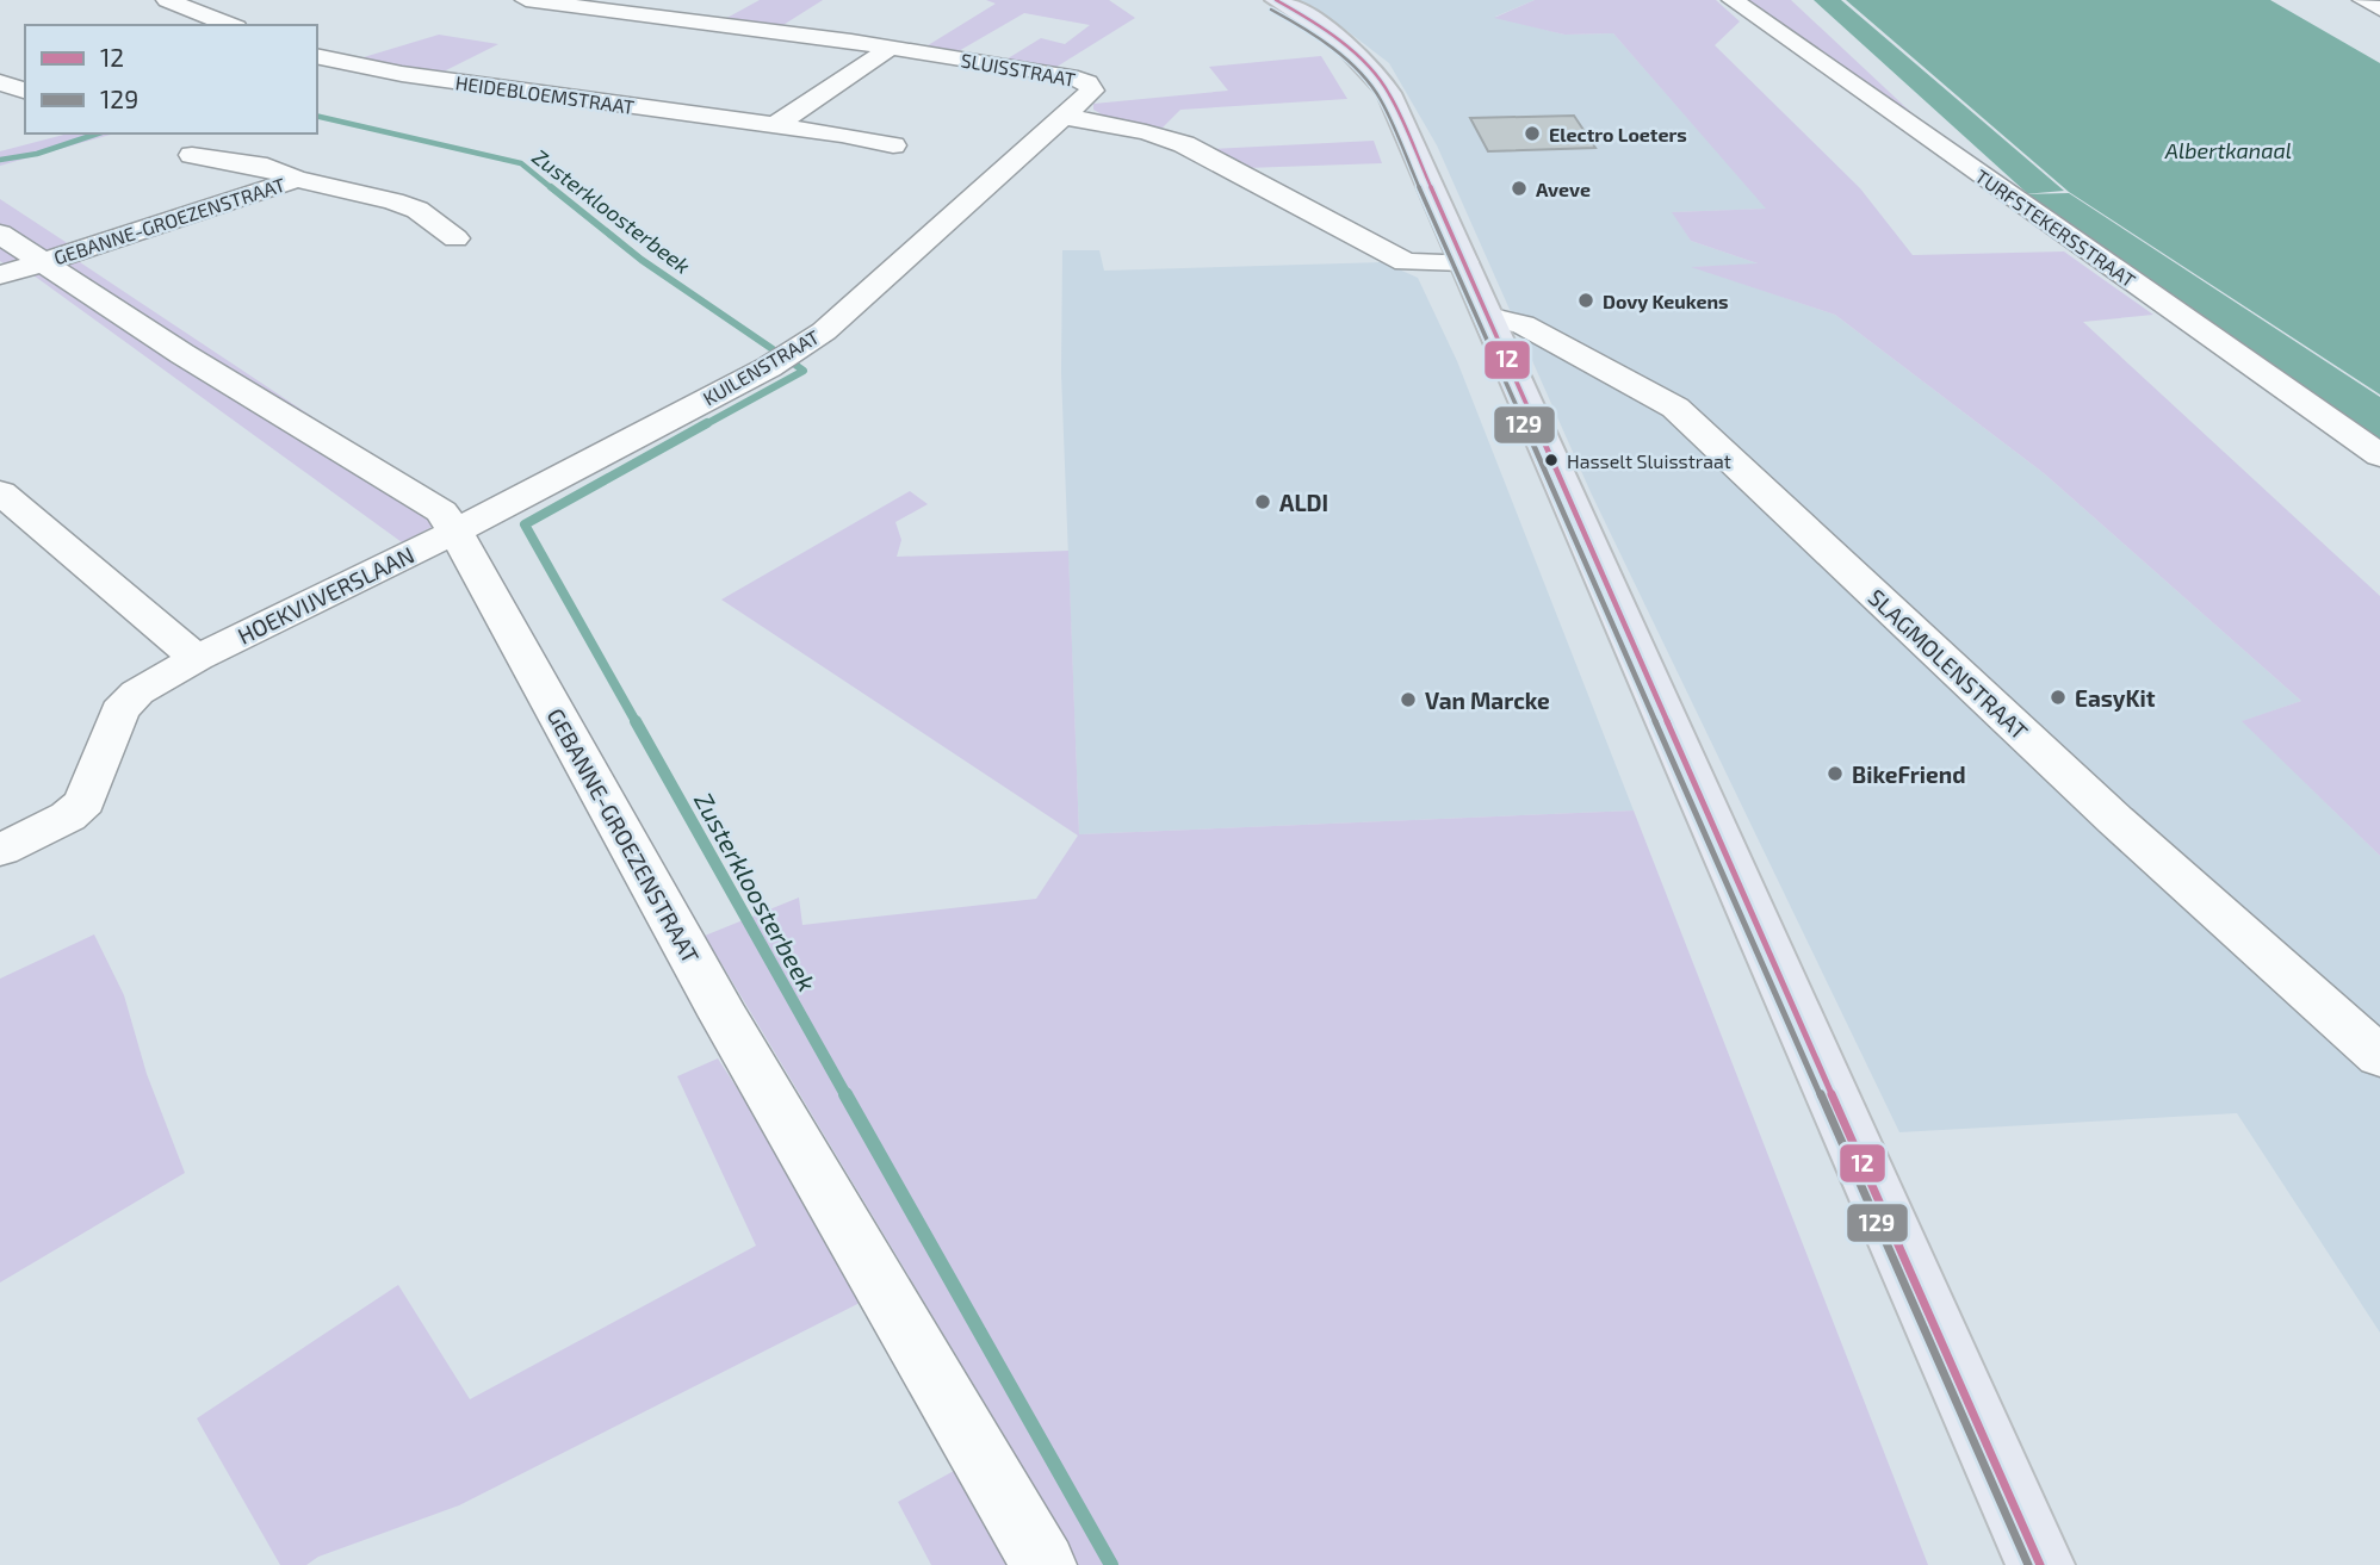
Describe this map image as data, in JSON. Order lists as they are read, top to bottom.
{
  "streets": {
    "street": [
      "SLUISSTRAAT",
      "HEIDEBLOEMSTRAAT",
      "GEBANNE-GROEZENSTRAAT",
      "TURFSTEKERSSTRAAT",
      "KUILENSTRAAT",
      "HOEKVIJVERSLAAN",
      "SLAGMOLENSTRAAT"
    ]
  },
  "crossings": [
    ["SLUISSTRAAT", "KUILENSTRAAT"],
    ["GEBANNE-GROEZENSTRAAT", "KUILENSTRAAT"],
    ["GEBANNE-GROEZENSTRAAT", "HOEKVIJVERSLAAN"],
    ["KUILENSTRAAT", "HOEKVIJVERSLAAN"]
  ],
  "water": ["Albertkanaal", "Zusterkloosterbeek"],
  "places": [
    "Electro Loeters",
    "Aveve",
    "Dovy Keukens",
    "Hasselt Sluisstraat",
    "ALDI",
    "EasyKit",
    "Van Marcke",
    "BikeFriend"
  ],
  "lines": ["transit line 12", "transit line 129"],
  "legend": ["12", "129"]
}
